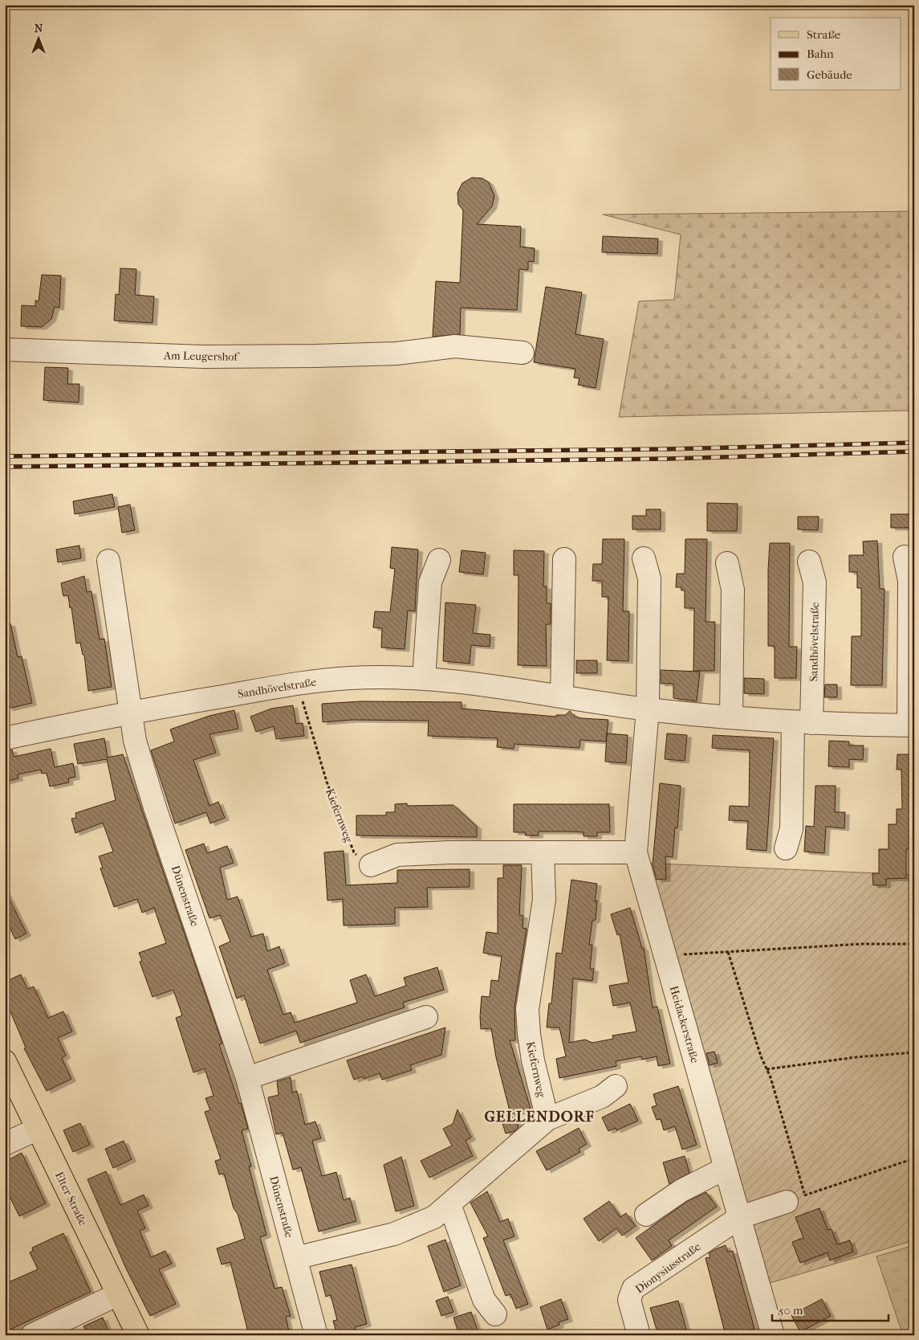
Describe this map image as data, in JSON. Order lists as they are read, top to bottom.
{
  "streets": {
    "main road": ["Elter Straße"],
    "street": [
      "Am Leugershof",
      "Sandhövelstraße",
      "Kiefernweg",
      "Dünenstraße",
      "Heidackerstraße",
      "Dionysiusstraße"
    ]
  },
  "crossings": [
    ["Sandhövelstraße", "Kiefernweg"],
    ["Sandhövelstraße", "Dünenstraße"],
    ["Sandhövelstraße", "Heidackerstraße"],
    ["Heidackerstraße", "Dionysiusstraße"]
  ],
  "districts": ["GELLENDORF"],
  "legend": ["Straße", "Bahn", "Gebäude"],
  "scale_bar": "50 m",
  "north": "top"
}
